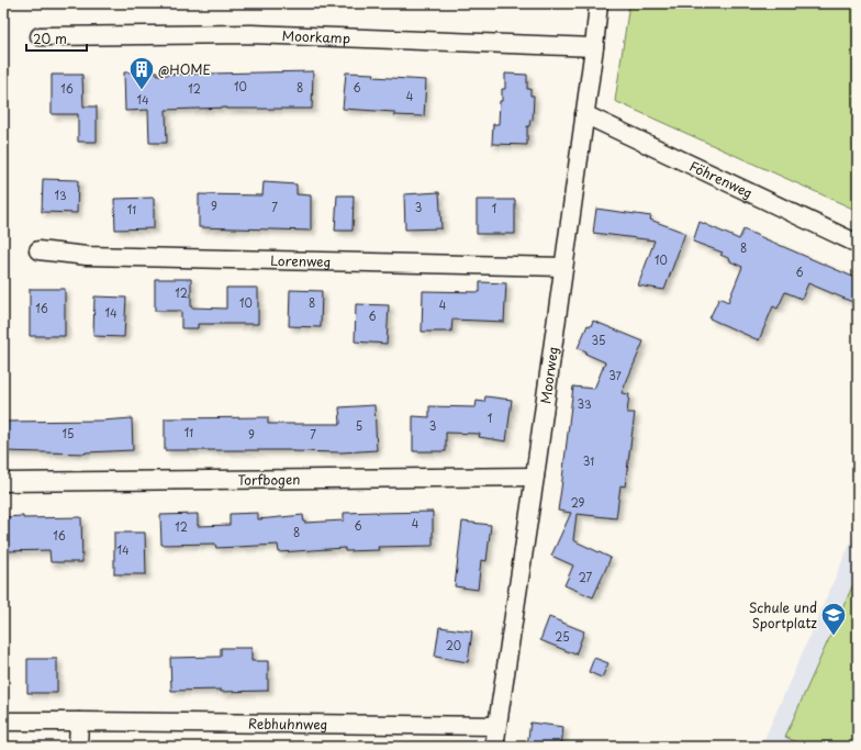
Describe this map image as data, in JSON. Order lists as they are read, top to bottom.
{
  "streets": {
    "street": [
      "Moorkamp",
      "Föhrenweg",
      "Lorenweg",
      "Moorweg",
      "Torfbogen",
      "Rebhuhnweg"
    ]
  },
  "crossings": [
    ["Moorkamp", "Moorweg"],
    ["Föhrenweg", "Moorweg"],
    ["Lorenweg", "Moorweg"],
    ["Moorweg", "Torfbogen"],
    ["Moorweg", "Rebhuhnweg"]
  ],
  "places": {
    "building": ["@HOME"],
    "school or university": ["Schule und Sportplatz"]
  },
  "house_numbers": [
    "10",
    "8",
    "6",
    "16",
    "12",
    "4",
    "14",
    "13",
    "9",
    "7",
    "3",
    "1",
    "11",
    "8",
    "10",
    "6",
    "12",
    "10",
    "8",
    "4",
    "16",
    "14",
    "6",
    "35",
    "37",
    "33",
    "1",
    "5",
    "3",
    "11",
    "15",
    "9",
    "7",
    "31",
    "29",
    "4",
    "6",
    "12",
    "8",
    "16",
    "14",
    "27",
    "25",
    "20"
  ],
  "scale_bar": "20 m"
}
